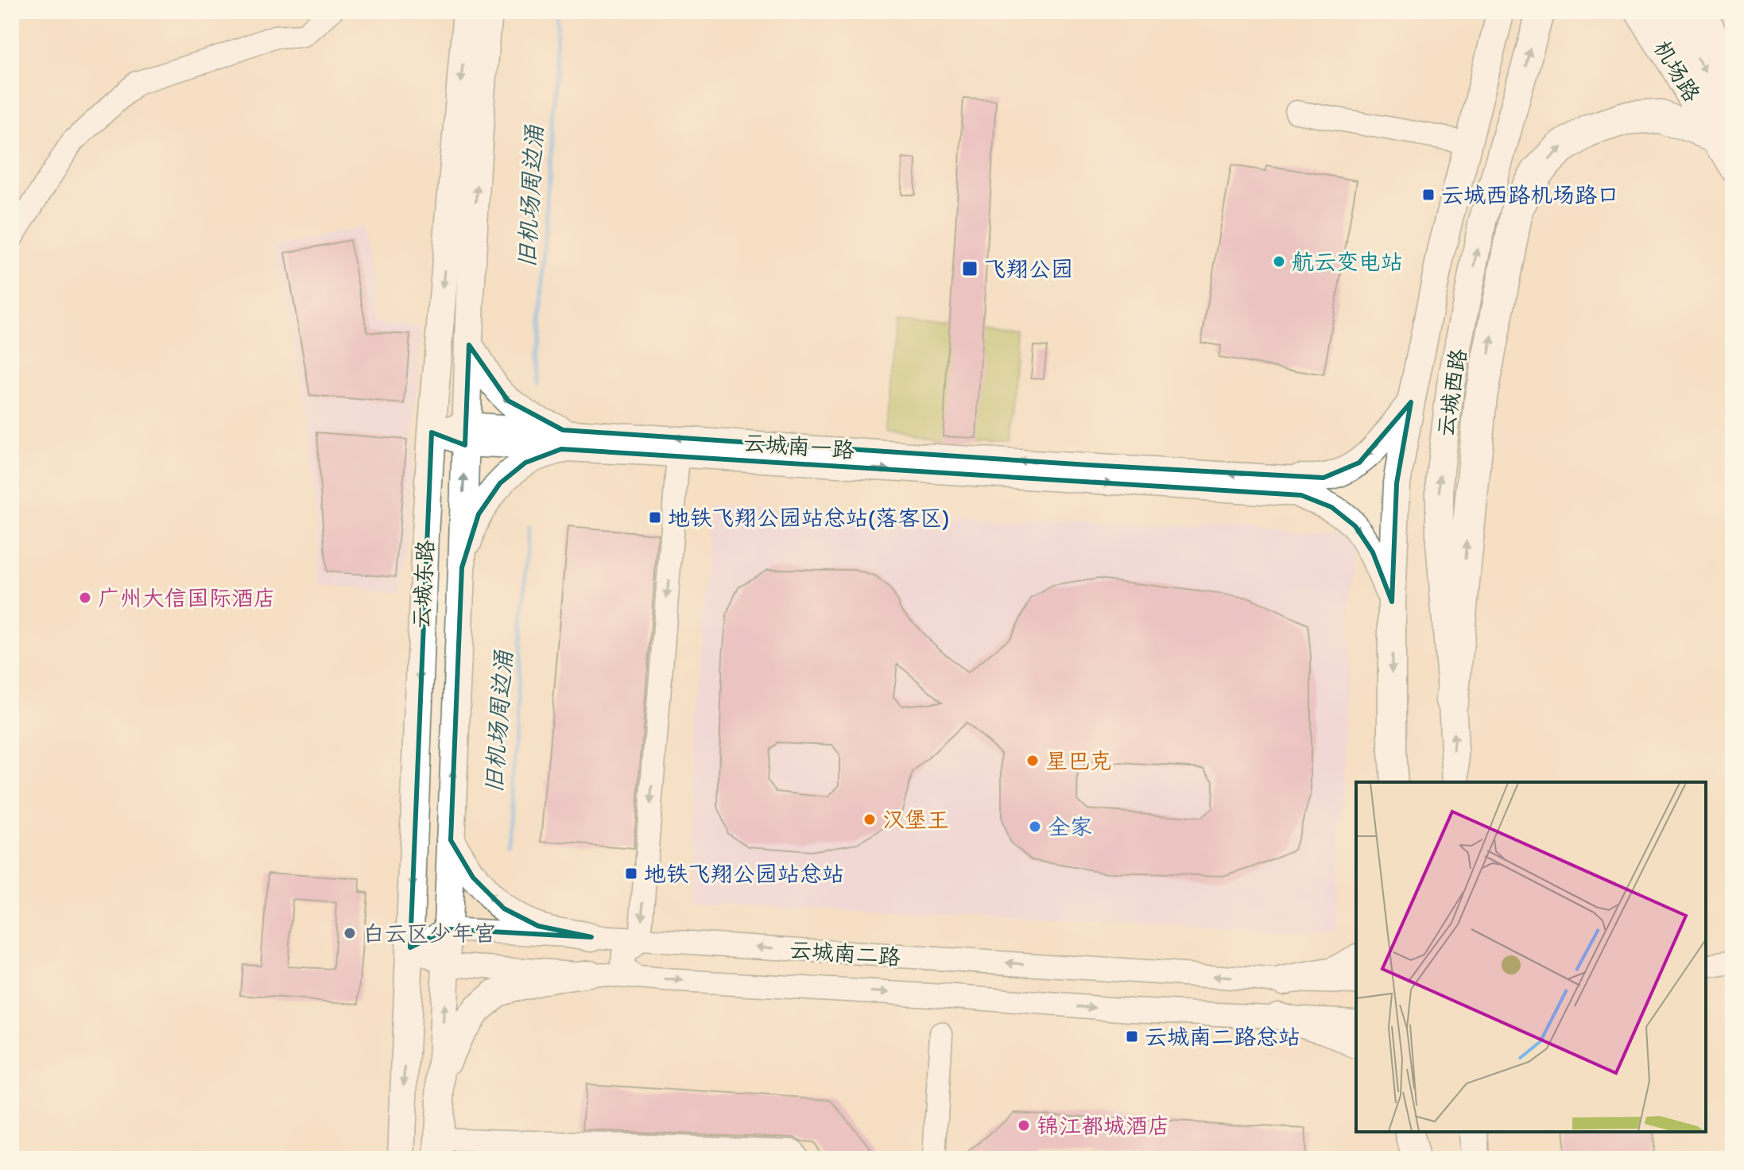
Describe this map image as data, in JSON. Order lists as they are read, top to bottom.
{
  "streets": {
    "highway": ["机场路"],
    "main road": ["云城西路", "云城东路"],
    "street": ["云城南一路", "云城南二路"]
  },
  "crossings": [
    ["云城南一路", "云城东路"],
    ["云城东路", "云城南二路"]
  ],
  "water": ["旧机场周边涌"],
  "places": {
    "transit": [
      "云城西路机场路口",
      "飞翔公园",
      "地铁飞翔公园站总站(落客区)",
      "地铁飞翔公园站总站",
      "云城南二路总站"
    ],
    "other": [
      "航云变电站",
      "广州大信国际酒店",
      "星巴克",
      "汉堡王",
      "全家",
      "白云区少年宫",
      "锦江都城酒店"
    ]
  }
}
